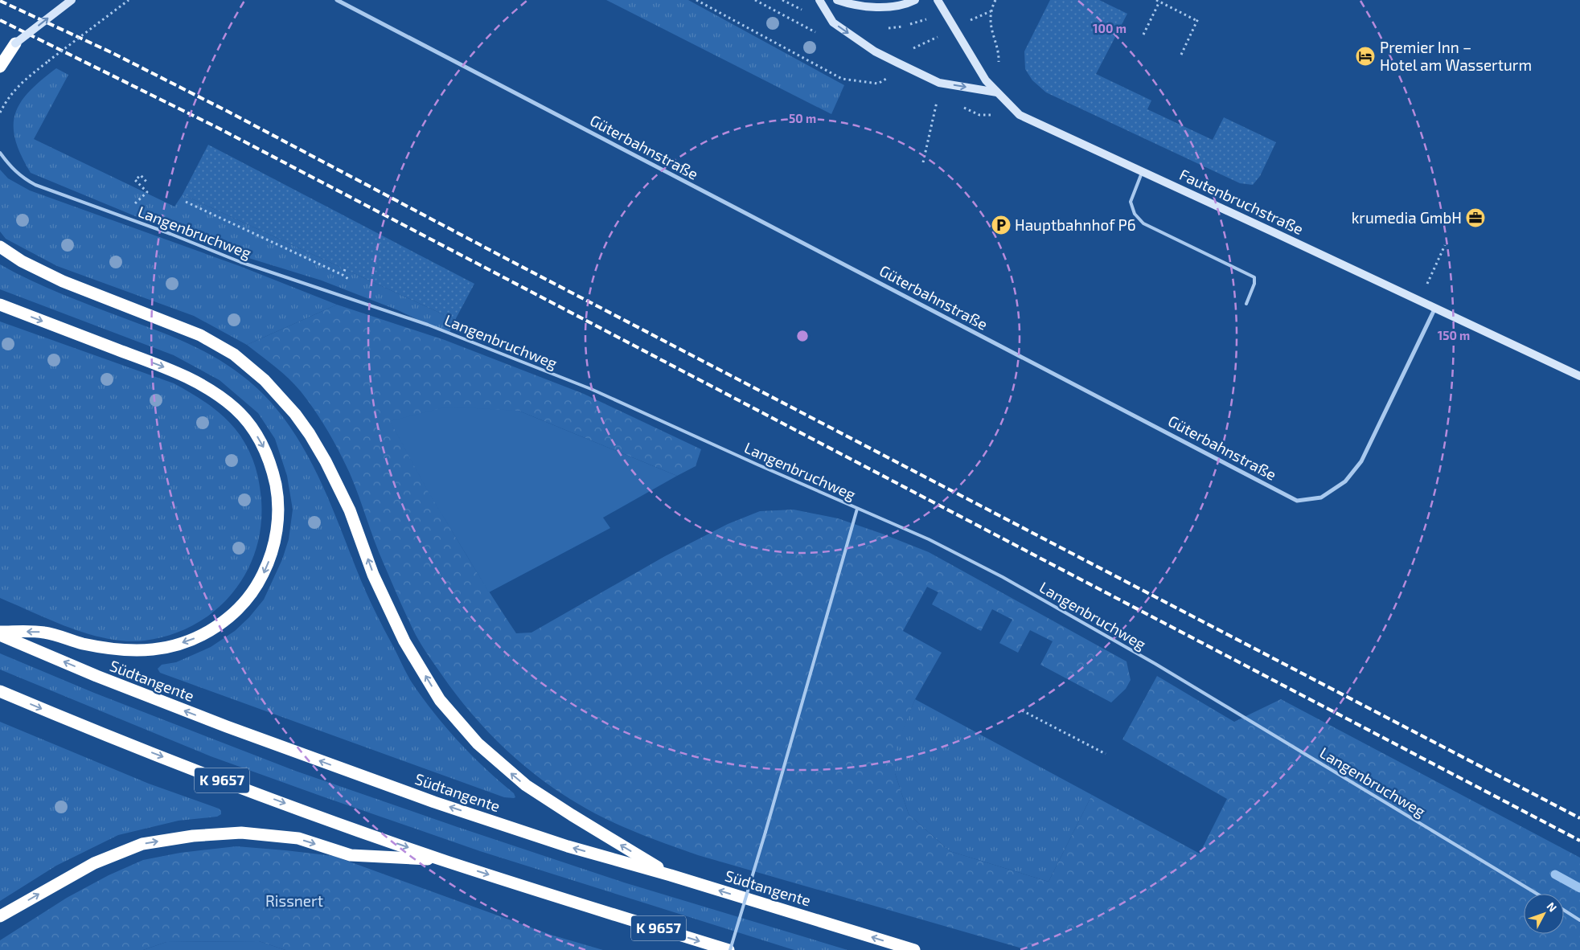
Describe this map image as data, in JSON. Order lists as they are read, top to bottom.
{
  "streets": {
    "highway": ["Südtangente", "K 9657"],
    "main road": ["Fautenbruchstraße"],
    "street": ["Güterbahnstraße"],
    "lane": ["Langenbruchweg"]
  },
  "crossings": [
    ["Güterbahnstraße", "Fautenbruchstraße"]
  ],
  "parks": ["Rissnert"],
  "places": {
    "hotel": ["Premier Inn – Hotel am Wasserturm"],
    "office": ["krumedia GmbH"],
    "parking": ["Hauptbahnhof P6"]
  },
  "north": "top right",
  "rings": ["100 m", "50 m", "150 m"]
}
